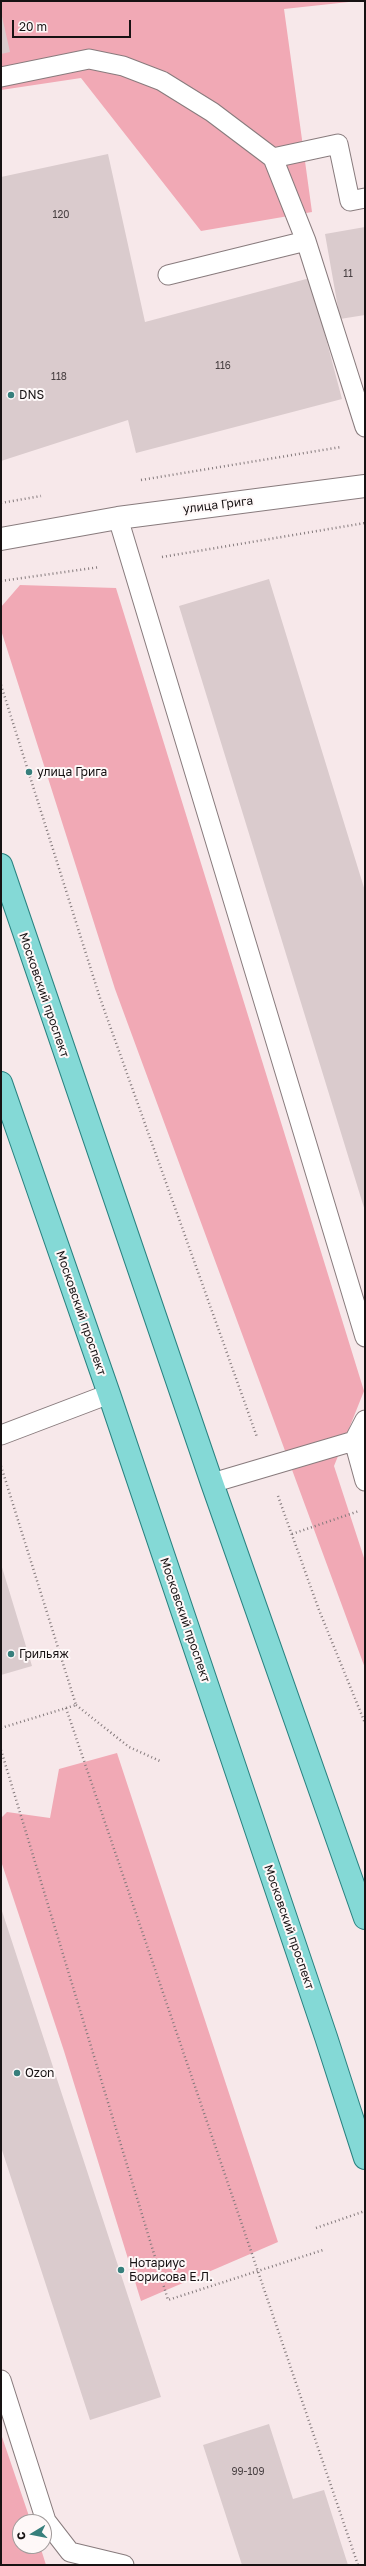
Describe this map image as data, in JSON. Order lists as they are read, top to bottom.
{
  "streets": {
    "main road": ["Московский проспект"],
    "street": ["улица Грига"]
  },
  "places": [
    "DNS",
    "улица Грига",
    "Грильяж",
    "Ozon",
    "Нотариус Борисова Е.Л."
  ],
  "house_numbers": [
    "120",
    "11",
    "116",
    "118",
    "99-109"
  ],
  "scale_bar": "20 m",
  "north": "left"
}
